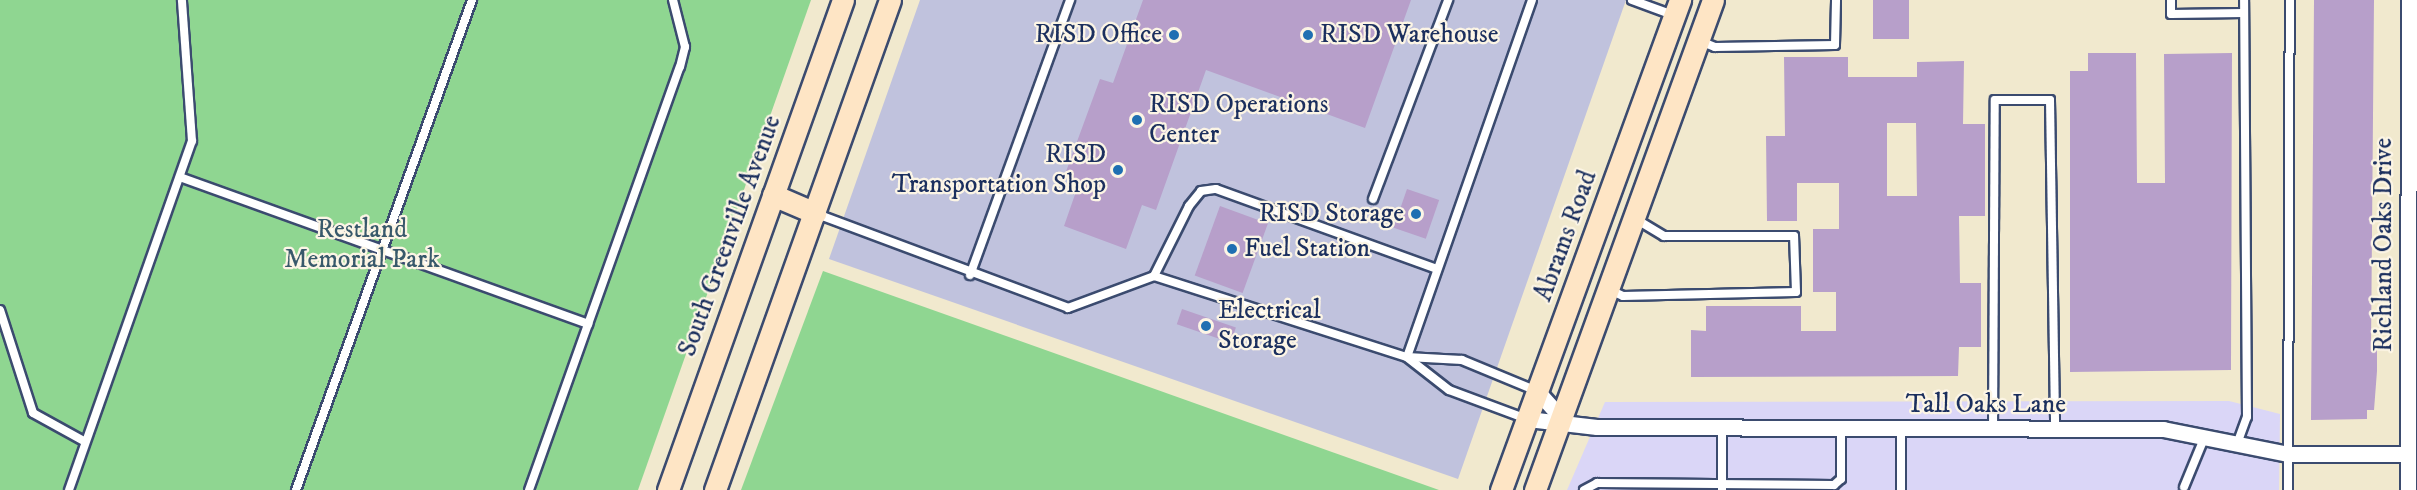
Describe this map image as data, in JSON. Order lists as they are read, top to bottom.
{
  "streets": {
    "main road": ["South Greenville Avenue", "Abrams Road"],
    "street": ["Richland Oaks Drive", "Tall Oaks Lane"]
  },
  "crossings": [
    ["Abrams Road", "Tall Oaks Lane"],
    ["Richland Oaks Drive", "Tall Oaks Lane"]
  ],
  "parks": ["Restland Memorial Park"],
  "places": [
    "RISD Office",
    "RISD Warehouse",
    "RISD Operations Center",
    "RISD Transportation Shop",
    "RISD Storage",
    "Fuel Station",
    "Electrical Storage"
  ]
}
